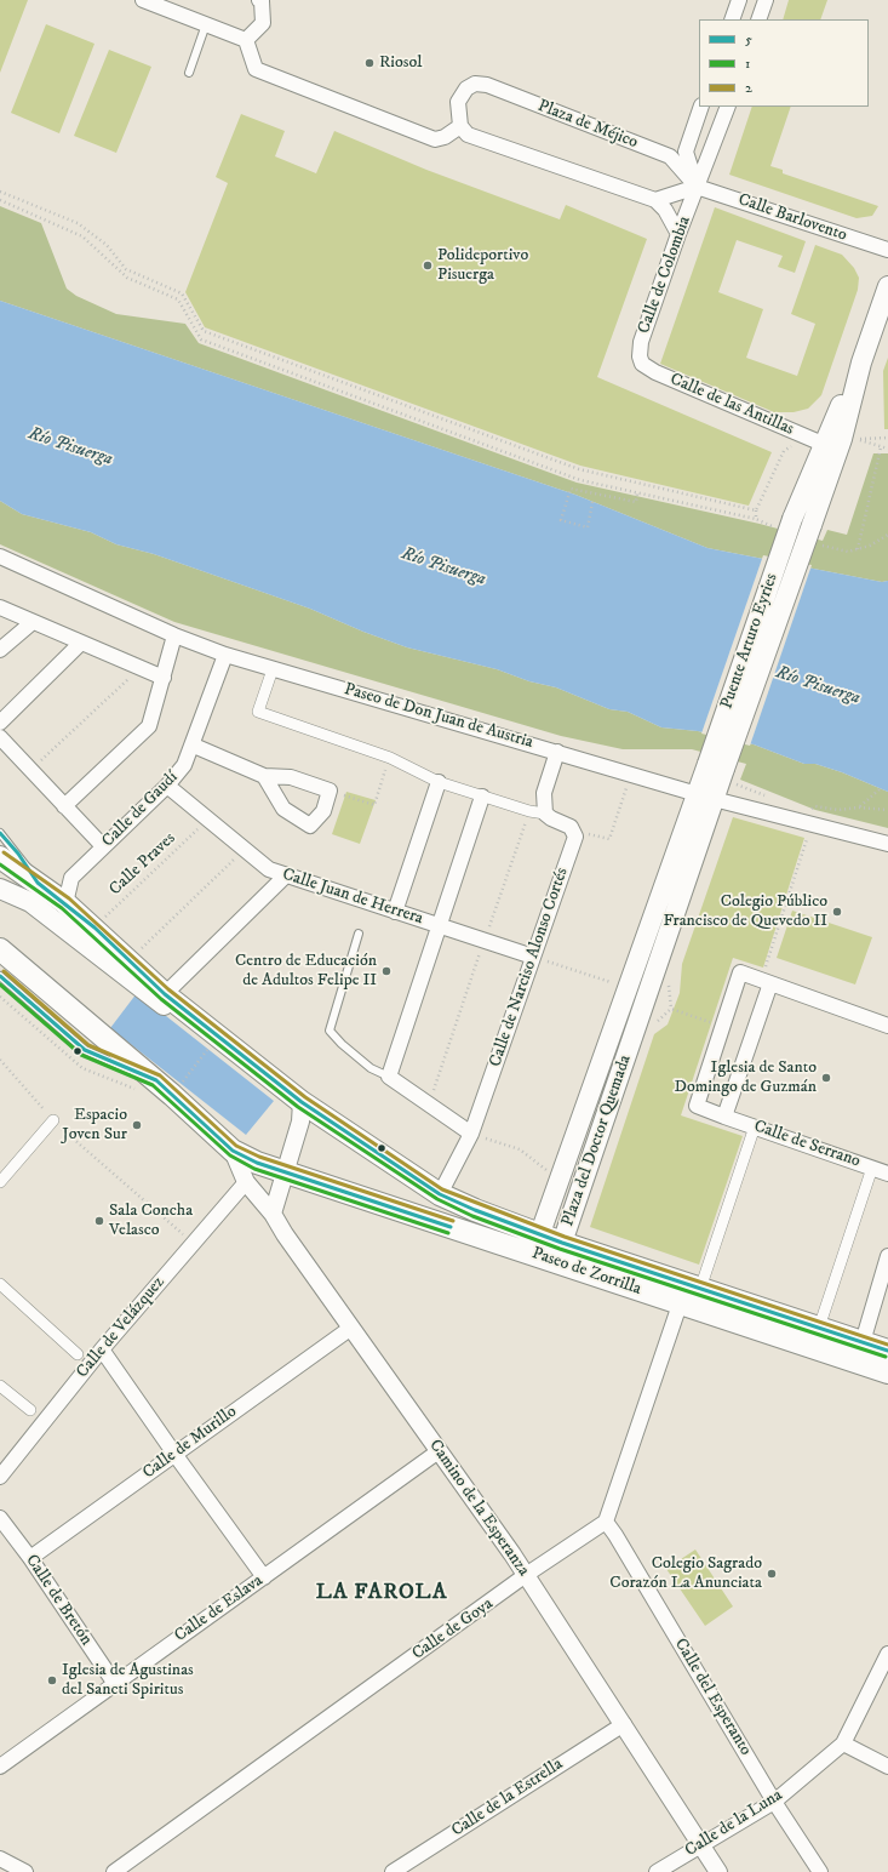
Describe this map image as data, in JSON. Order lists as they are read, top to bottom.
{
  "streets": {
    "main road": ["Puente Arturo Eyries", "Plaza del Doctor Quemada", "Paseo de Zorrilla"],
    "street": [
      "Plaza de Méjico",
      "Calle Barlovento",
      "Calle de Colombia",
      "Calle de las Antillas",
      "Paseo de Don Juan de Austria",
      "Calle de Gaudí",
      "Calle Juan de Herrera",
      "Calle de Narciso Alonso Cortés",
      "Calle de Serrano",
      "Calle de Velázquez",
      "Calle de Murillo",
      "Camino de la Esperanza",
      "Calle de Bretón",
      "Calle de Eslava",
      "Calle de Goya",
      "Calle del Esperanto",
      "Calle de la Estrella",
      "Calle de la Luna"
    ],
    "path": ["Calle Praves"]
  },
  "crossings": [
    ["Plaza de Méjico", "Calle Barlovento"],
    ["Plaza de Méjico", "Calle de Colombia"],
    ["Calle Barlovento", "Calle de Colombia"],
    ["Calle de Colombia", "Calle de las Antillas"],
    ["Calle de las Antillas", "Puente Arturo Eyries"],
    ["Puente Arturo Eyries", "Plaza del Doctor Quemada"],
    ["Paseo de Don Juan de Austria", "Calle de Gaudí"],
    ["Paseo de Don Juan de Austria", "Plaza del Doctor Quemada"],
    ["Calle de Gaudí", "Calle Juan de Herrera"],
    ["Calle de Gaudí", "Paseo de Zorrilla"],
    ["Calle Praves", "Calle Juan de Herrera"],
    ["Calle Praves", "Paseo de Zorrilla"],
    ["Calle Juan de Herrera", "Calle de Narciso Alonso Cortés"],
    ["Calle de Narciso Alonso Cortés", "Paseo de Zorrilla"],
    ["Plaza del Doctor Quemada", "Paseo de Zorrilla"],
    ["Paseo de Zorrilla", "Camino de la Esperanza"],
    ["Calle de Velázquez", "Camino de la Esperanza"],
    ["Calle de Murillo", "Camino de la Esperanza"],
    ["Calle de Murillo", "Calle de Bretón"],
    ["Camino de la Esperanza", "Calle de Eslava"],
    ["Camino de la Esperanza", "Calle de Goya"],
    ["Camino de la Esperanza", "Calle de la Estrella"],
    ["Camino de la Esperanza", "Calle de la Luna"],
    ["Calle de Bretón", "Calle de Eslava"],
    ["Calle de Goya", "Calle del Esperanto"],
    ["Calle del Esperanto", "Calle de la Luna"]
  ],
  "districts": ["LA FAROLA"],
  "water": ["Río Pisuerga"],
  "places": [
    "Riosol",
    "Polideportivo Pisuerga",
    "Colegio Público Francisco de Quevedo II",
    "Centro de Educación de Adultos Felipe II",
    "Iglesia de Santo Domingo de Guzmán",
    "Espacio Joven Sur",
    "Sala Concha Velasco",
    "Colegio Sagrado Corazón La Anunciata",
    "Iglesia de Agustinas del Sancti Spiritus"
  ],
  "lines": ["transit line 5", "transit line 2", "transit line 1"],
  "legend": ["5", "1", "2"]
}
